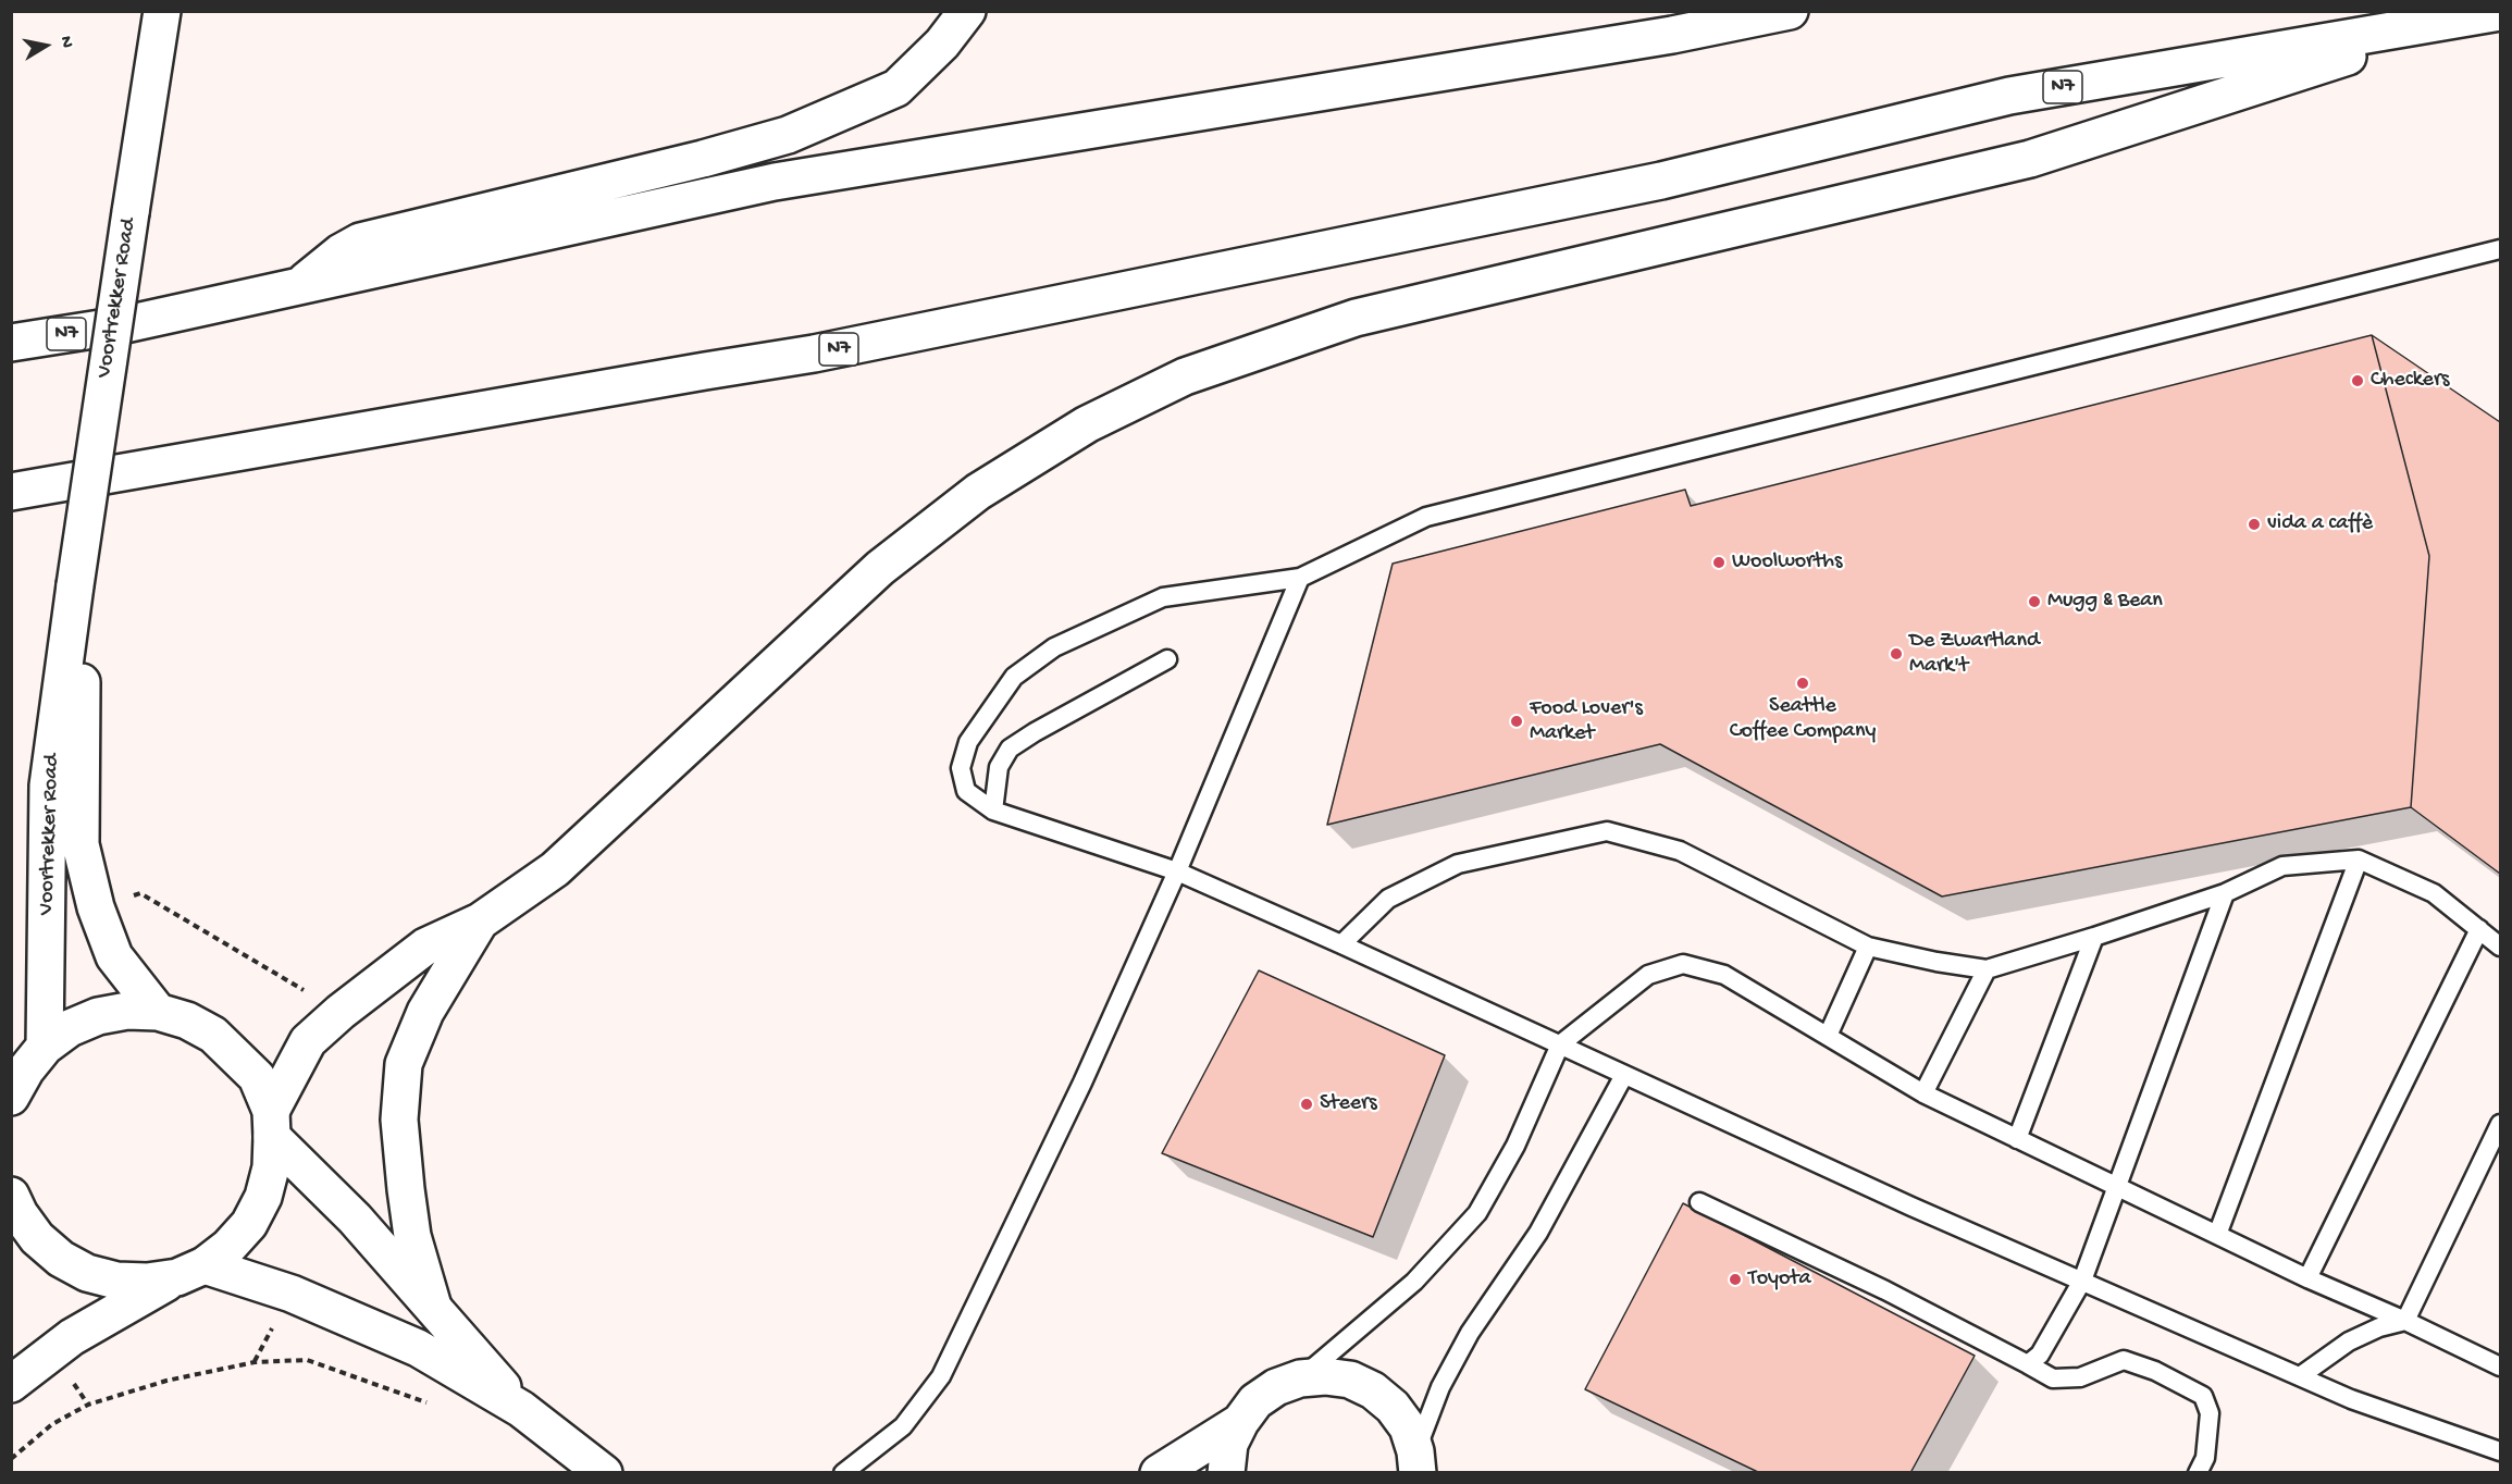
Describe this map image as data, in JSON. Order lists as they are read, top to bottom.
{
  "streets": {
    "main road": ["N7", "Voortrekker Road"]
  },
  "places": [
    "Checkers",
    "vida a caffè",
    "Woolworths",
    "Mugg & Bean",
    "De Zwartland Mark't",
    "Seattle Coffee Company",
    "Food Lover's Market",
    "Steers",
    "Toyota"
  ],
  "north": "right"
}
